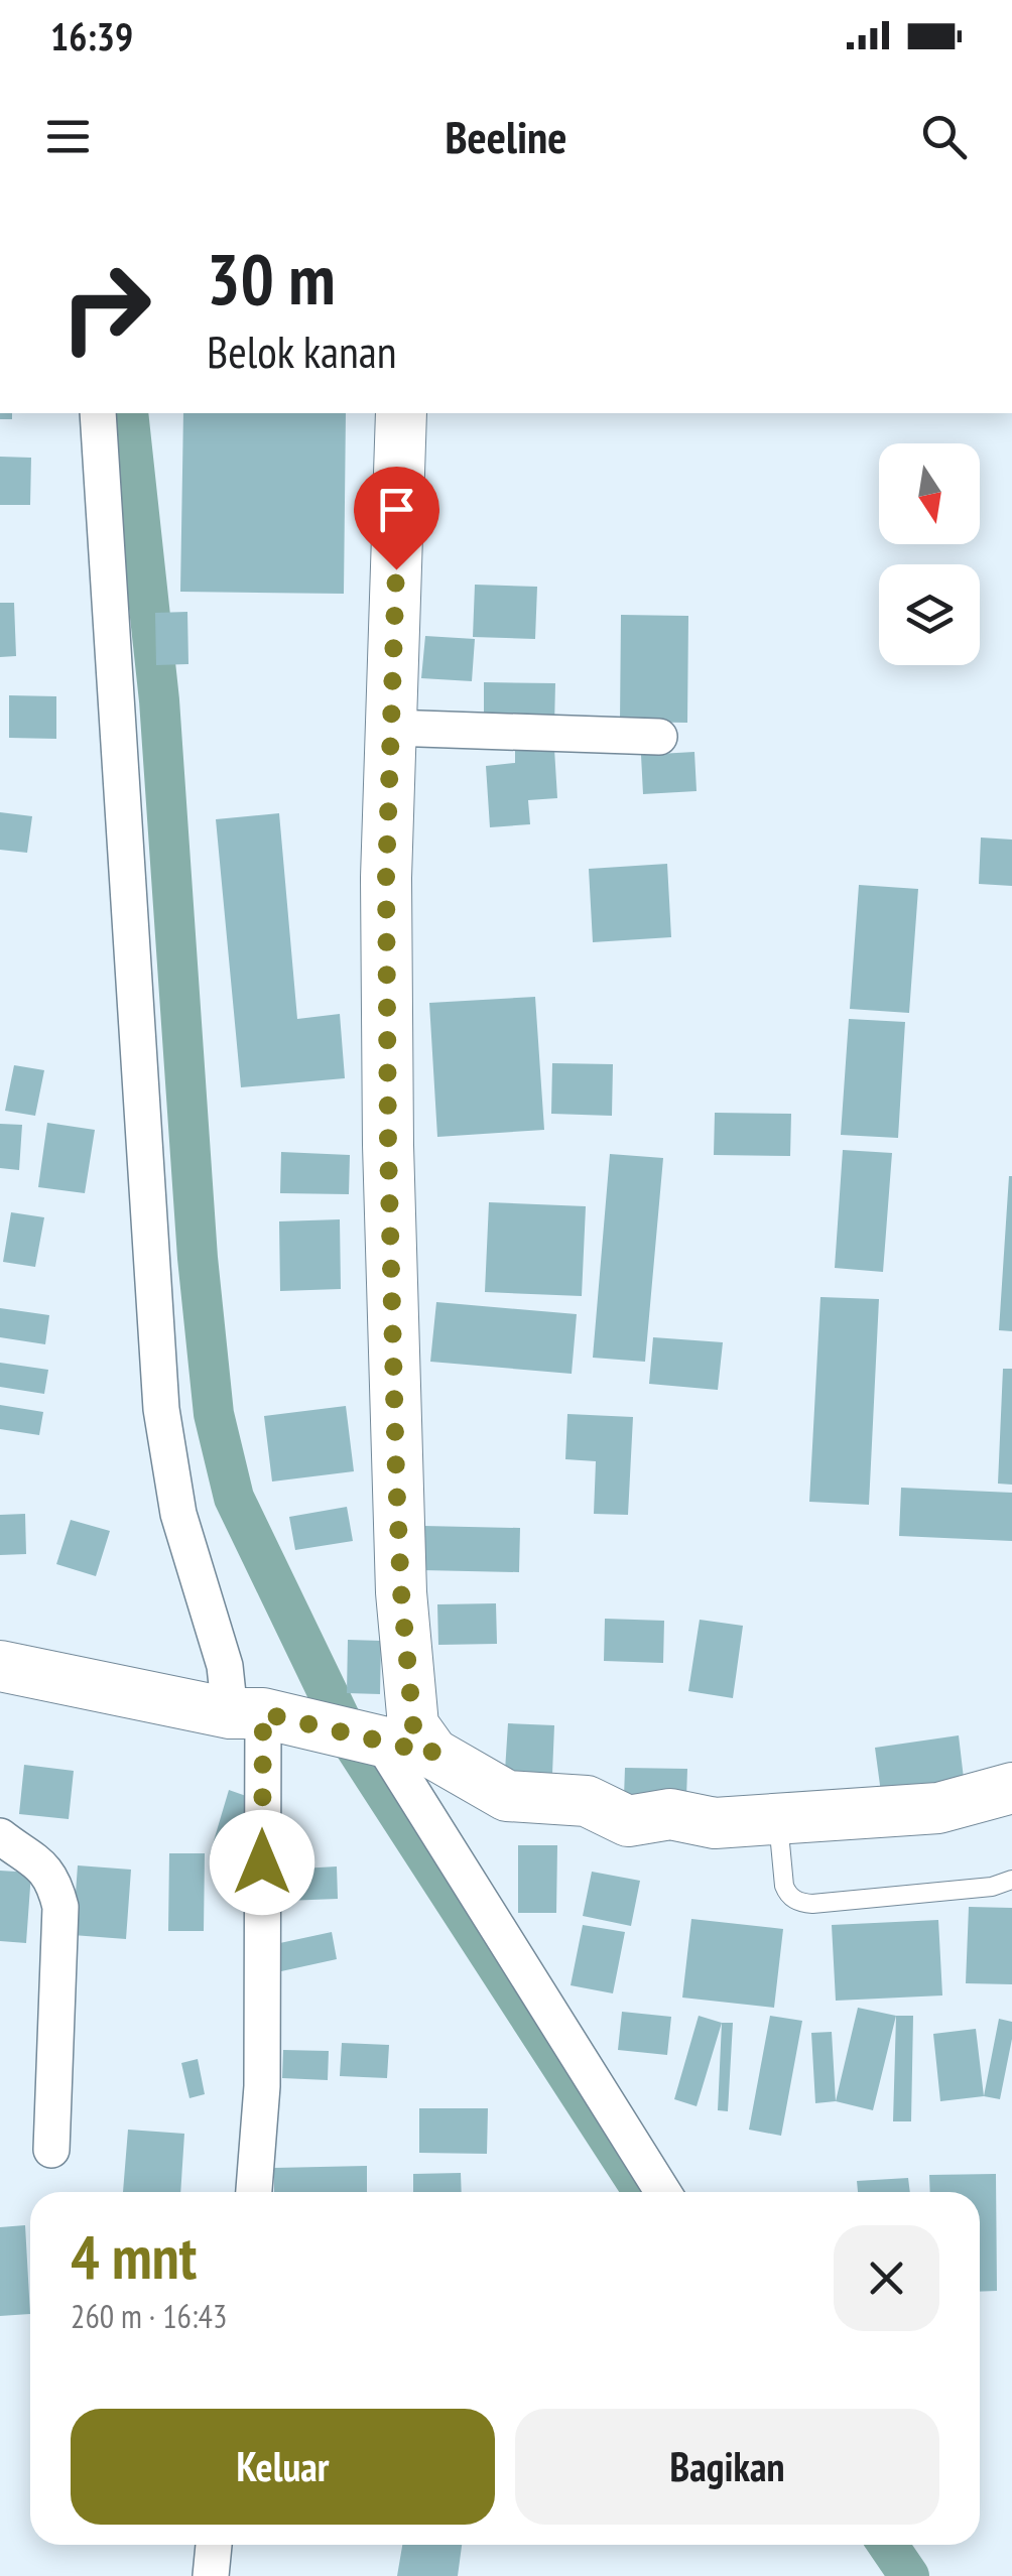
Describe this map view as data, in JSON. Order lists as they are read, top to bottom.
{
  "north": "bottom",
  "page": {
    "status": "16:39",
    "header": "Beeline",
    "turn": ["30 m", "Belok kanan"],
    "heading": ["4 mnt", "260 m · 16:43"],
    "buttons": ["Keluar", "Bagikan"]
  }
}
